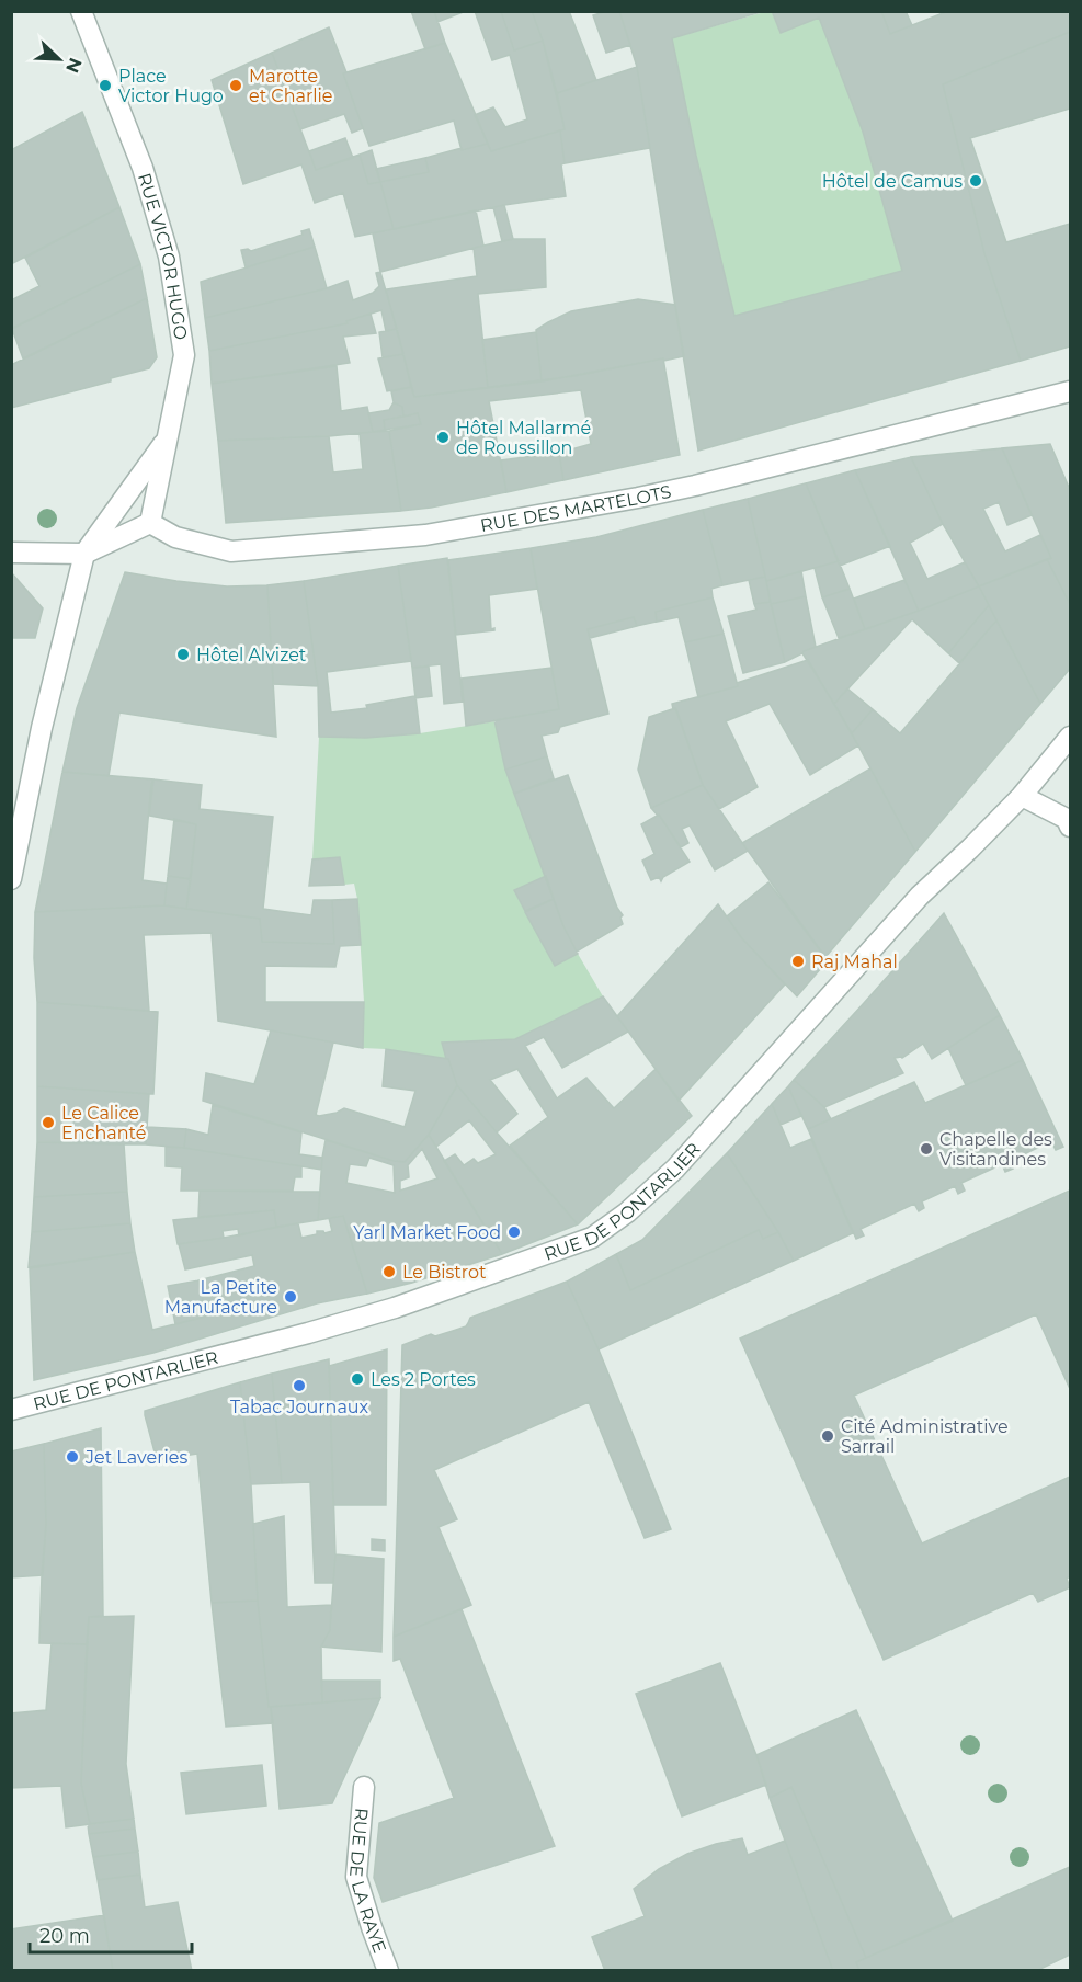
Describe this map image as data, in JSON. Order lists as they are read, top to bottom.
{
  "streets": {
    "street": [
      "RUE VICTOR HUGO",
      "RUE DES MARTELOTS",
      "RUE DE PONTARLIER",
      "RUE DE LA RAYE"
    ]
  },
  "crossings": [
    ["RUE VICTOR HUGO", "RUE DES MARTELOTS"]
  ],
  "places": [
    "Place Victor Hugo",
    "Marotte et Charlie",
    "Hôtel de Camus",
    "Hôtel Mallarmé de Roussillon",
    "Hôtel Alvizet",
    "Raj Mahal",
    "Le Calice Enchanté",
    "Chapelle des Visitandines",
    "Yarl Market Food",
    "Le Bistrot",
    "La Petite Manufacture",
    "Les 2 Portes",
    "Tabac Journaux",
    "Cité Administrative Sarrail",
    "Jet Laveries"
  ],
  "scale_bar": "20 m",
  "north": "bottom right"
}
